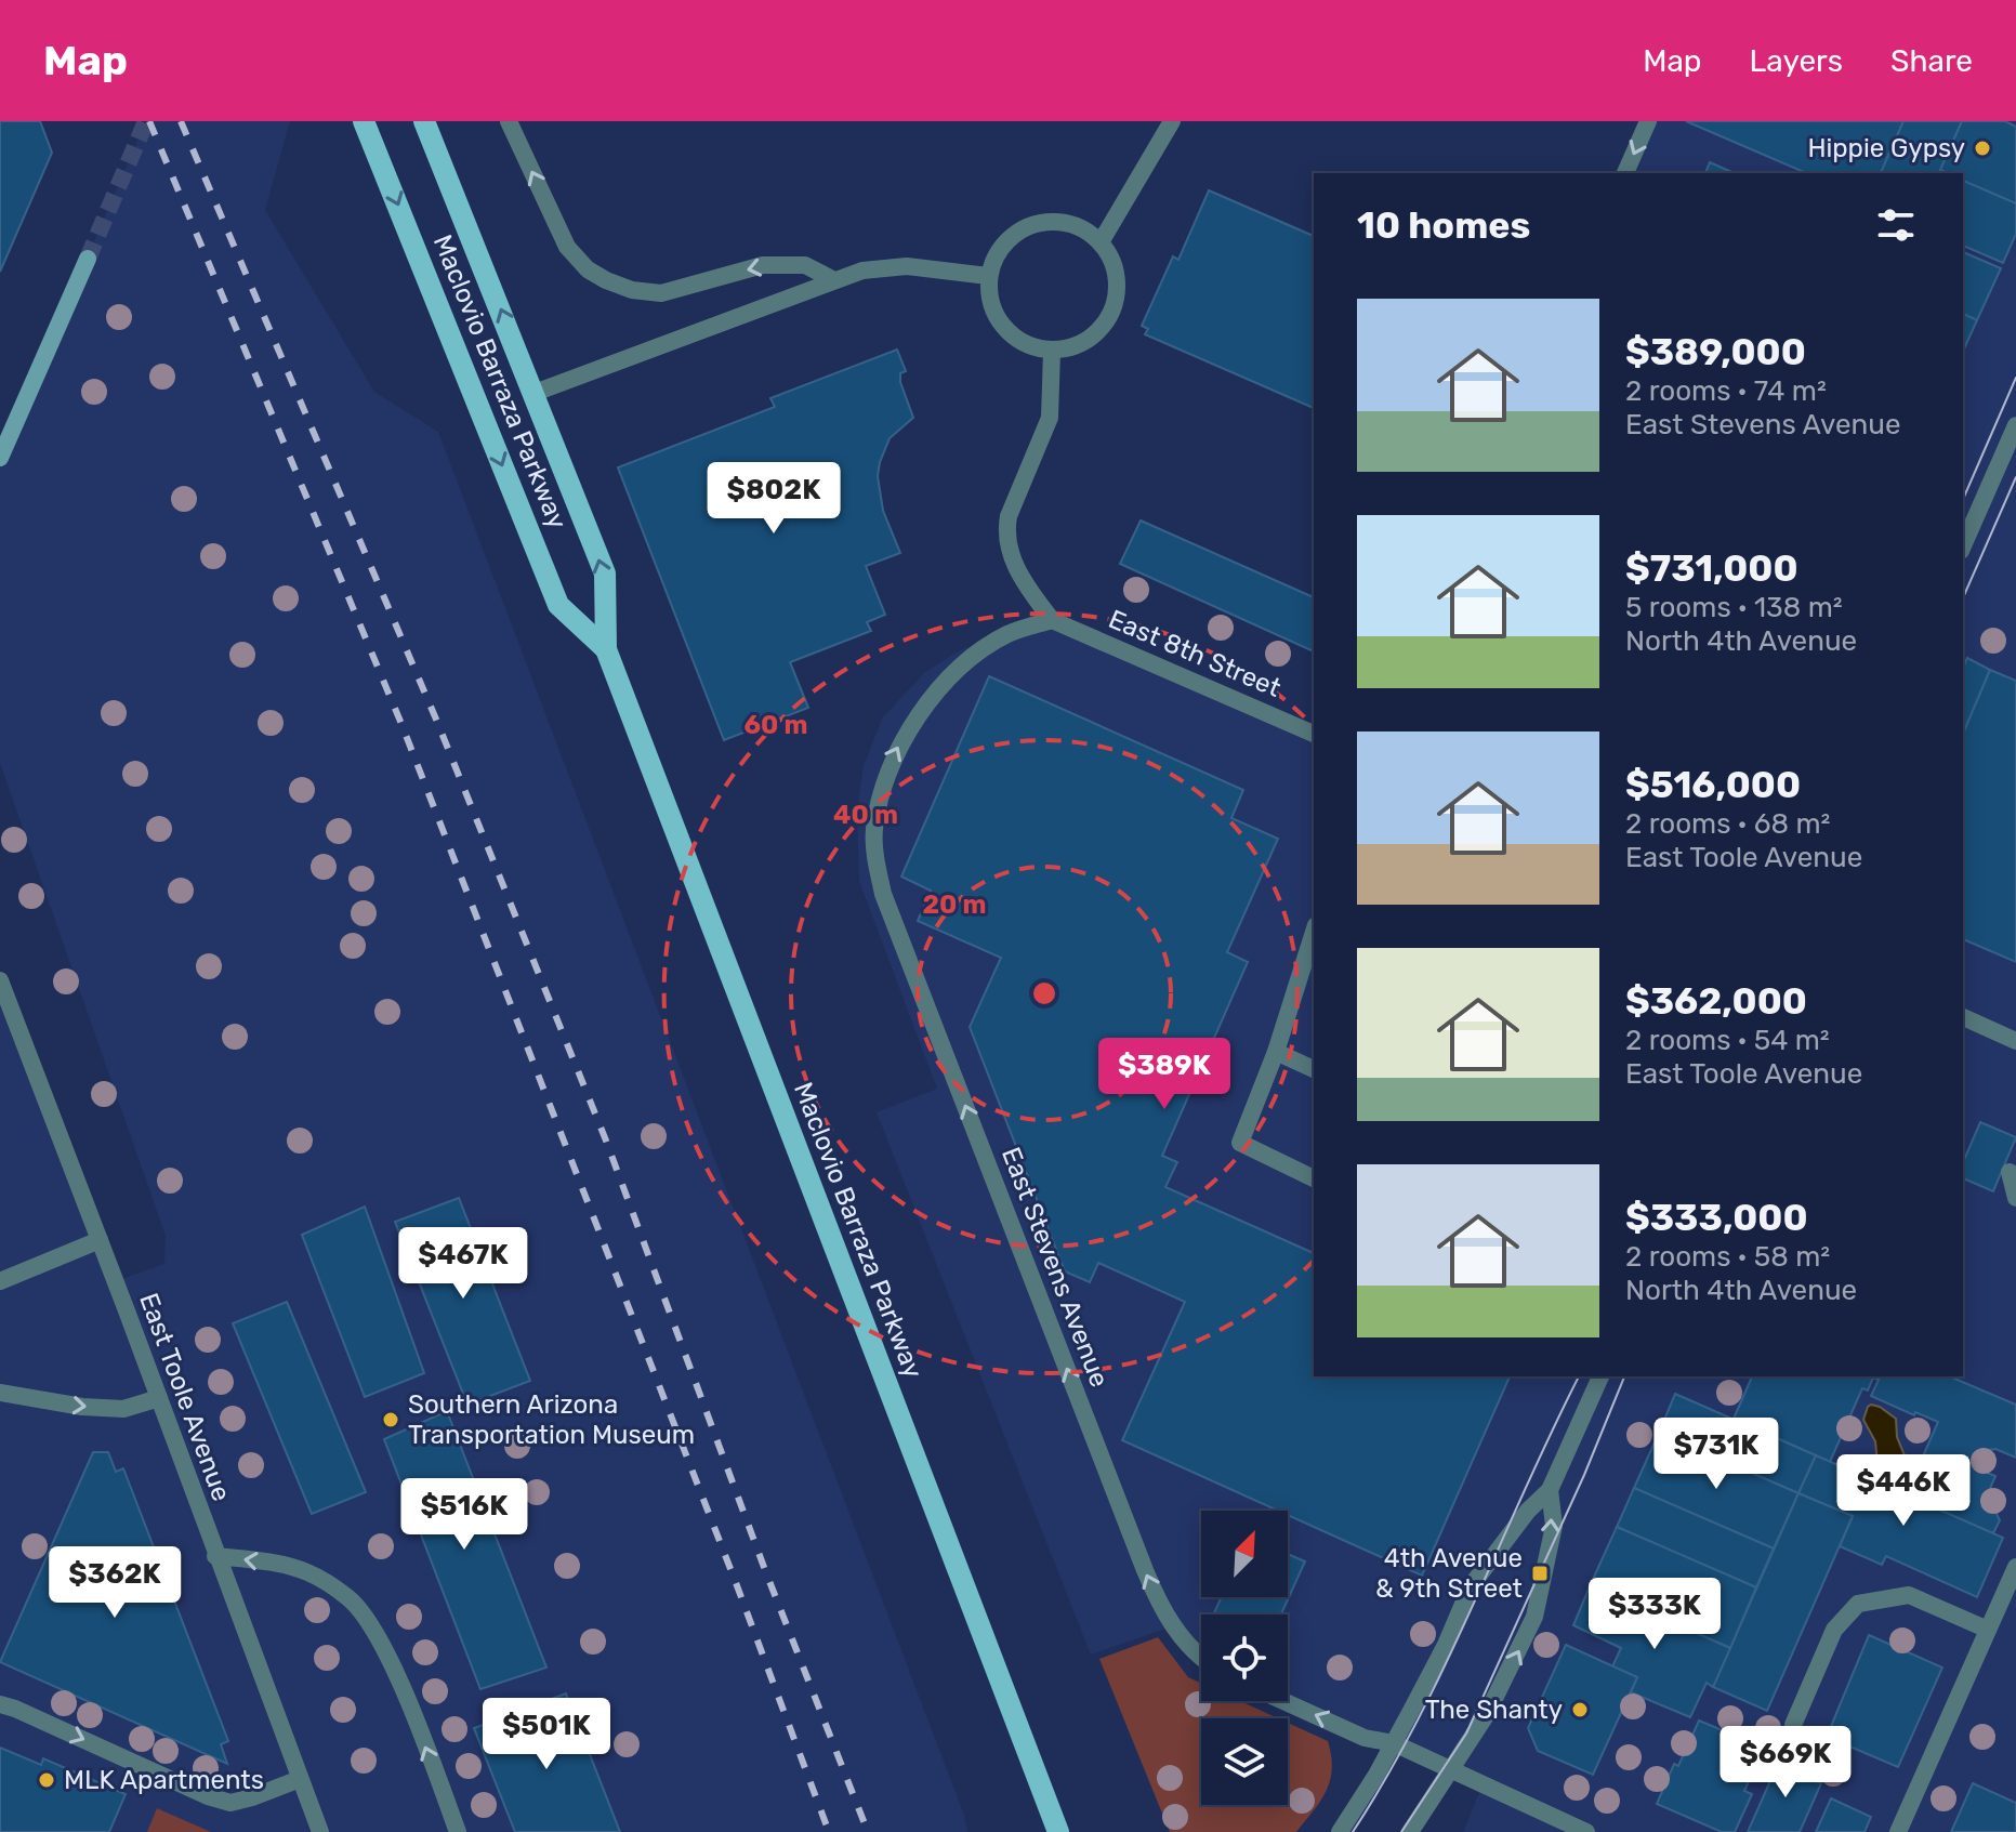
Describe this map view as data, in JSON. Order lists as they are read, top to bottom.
{
  "streets": {
    "main road": ["Maclovio Barraza Parkway"],
    "street": ["East 8th Street", "East Stevens Avenue", "East Toole Avenue"]
  },
  "crossings": [
    ["East 8th Street", "East Stevens Avenue"]
  ],
  "one_way": ["East Stevens Avenue"],
  "places": {
    "other": [
      "Hippie Gypsy",
      "Southern Arizona Transportation Museum",
      "The Shanty",
      "MLK Apartments"
    ],
    "transit": ["4th Avenue & 9th Street"]
  },
  "north": "top right",
  "page": {
    "header": "Map",
    "nav": ["Map", "Layers", "Share"],
    "heading": "10 homes",
    "list": [
      {
        "name": "$389,000",
        "note": "2 rooms · 74 m² · East Stevens Avenue"
      },
      {
        "name": "$731,000",
        "note": "5 rooms · 138 m² · North 4th Avenue"
      },
      {
        "name": "$516,000",
        "note": "2 rooms · 68 m² · East Toole Avenue"
      },
      {
        "name": "$362,000",
        "note": "2 rooms · 54 m² · East Toole Avenue"
      },
      {
        "name": "$333,000",
        "note": "2 rooms · 58 m² · North 4th Avenue"
      }
    ],
    "price": [
      "$802K",
      "$389K",
      "$467K",
      "$731K",
      "$446K",
      "$516K",
      "$362K",
      "$333K",
      "$501K",
      "$669K"
    ]
  },
  "rings": ["60 m", "40 m", "20 m"]
}
